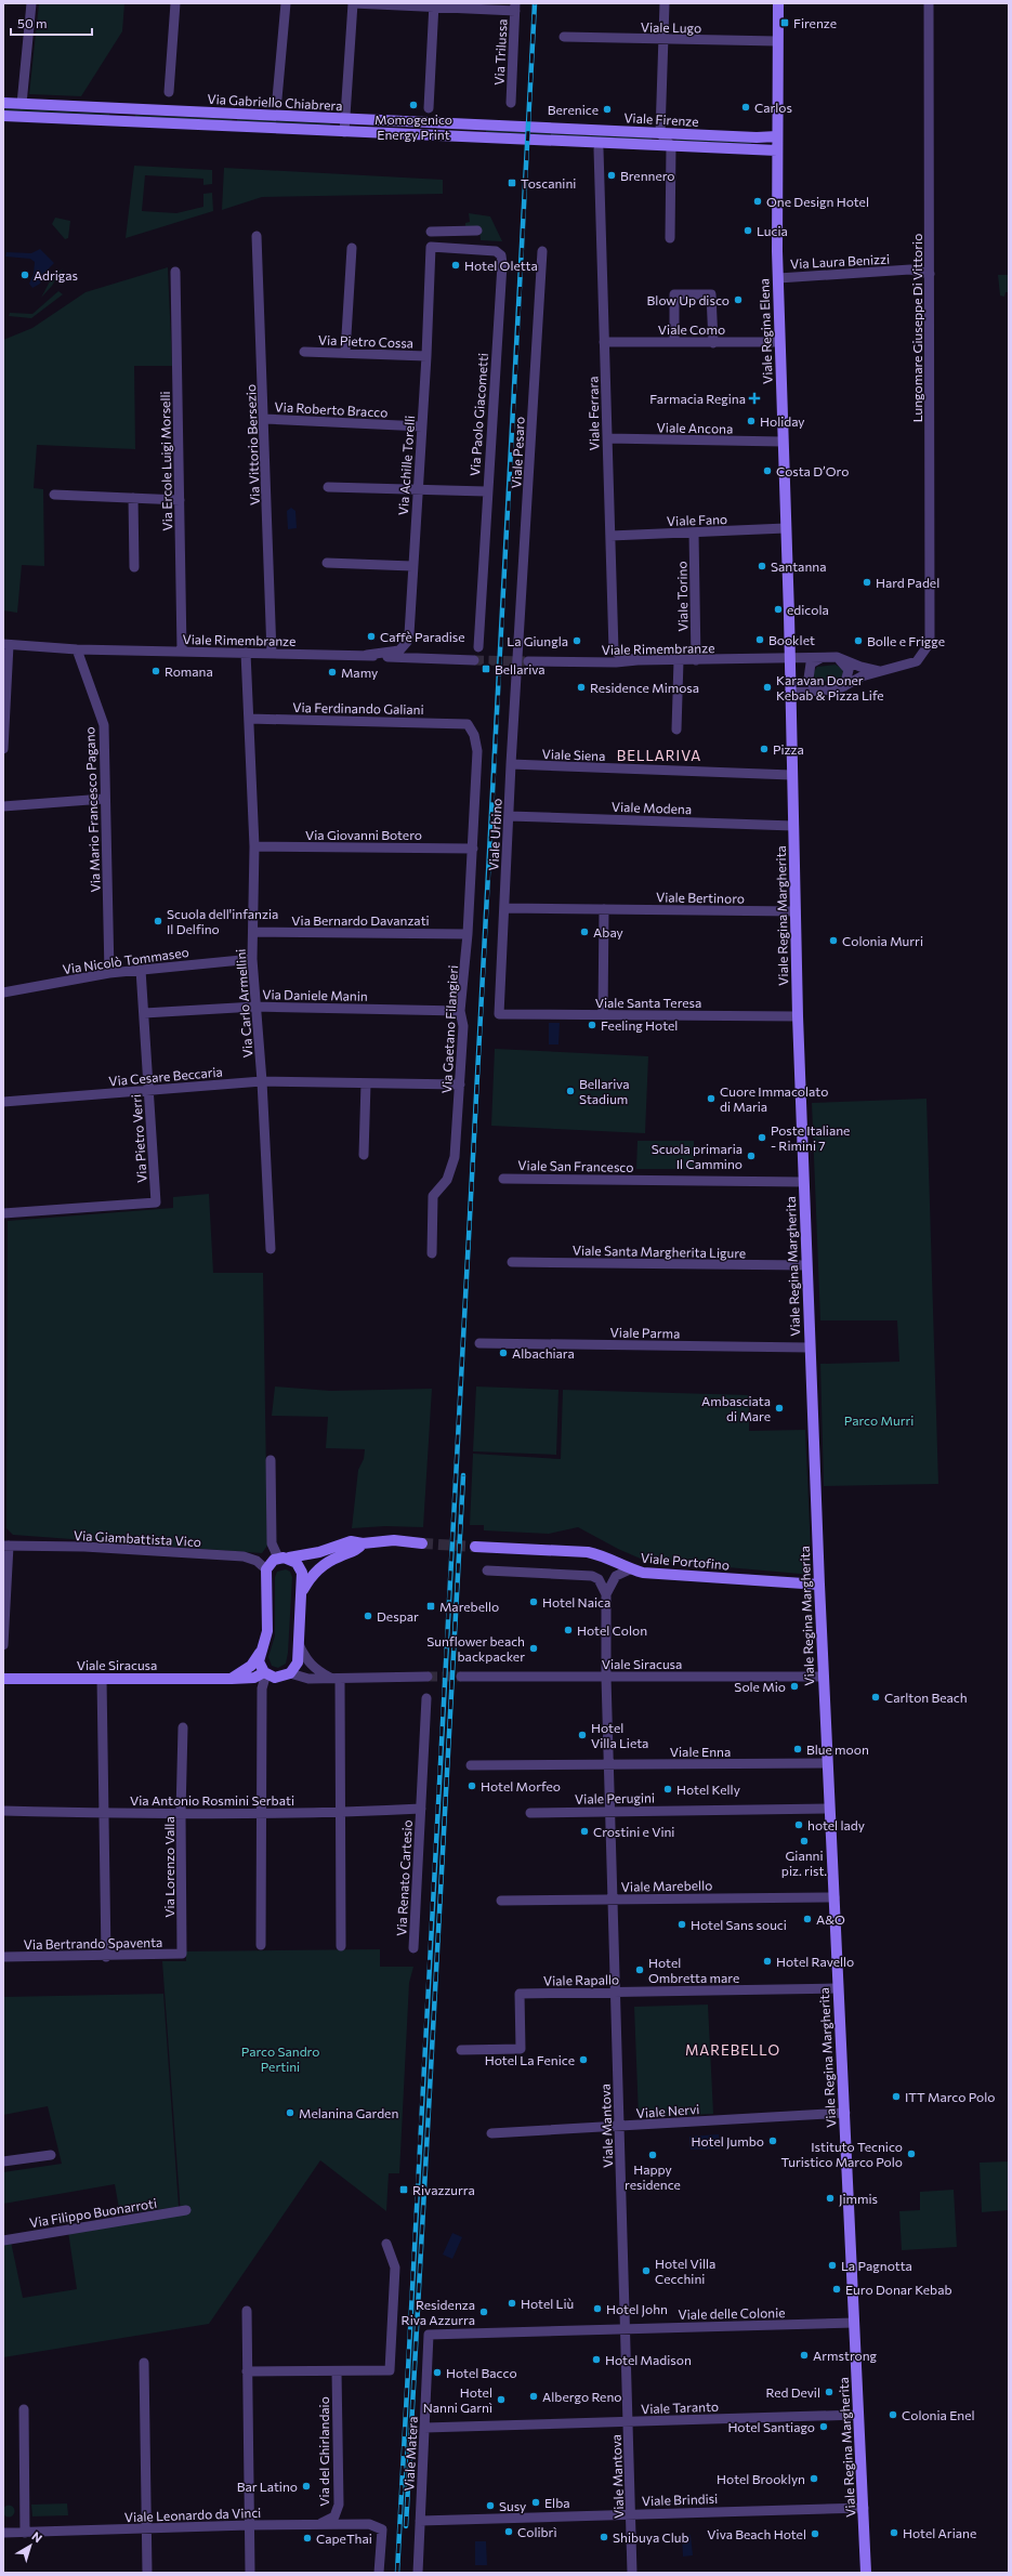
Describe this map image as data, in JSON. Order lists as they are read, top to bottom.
{
  "streets": {
    "street": [
      "Viale Lugo",
      "Via Trilussa",
      "Via Gabriello Chiabrera",
      "Viale Firenze",
      "Via Laura Benizzi",
      "Lungomare Giuseppe Di Vittorio",
      "Viale Como",
      "Viale Regina Elena",
      "Via Pietro Cossa",
      "Via Roberto Bracco",
      "Viale Ferrara",
      "Via Paolo Giacometti",
      "Viale Ancona",
      "Via Vittorio Bersezio",
      "Viale Pesaro",
      "Via Ercole Luigi Morselli",
      "Via Achille Torelli",
      "Viale Fano",
      "Viale Torino",
      "Viale Rimembranze",
      "Via Ferdinando Galiani",
      "Viale Siena",
      "Viale Modena",
      "Via Mario Francesco Pagano",
      "Via Giovanni Botero",
      "Viale Urbino",
      "Viale Bertinoro",
      "Viale Regina Margherita",
      "Via Bernardo Davanzati",
      "Via Nicolò Tommaseo",
      "Via Daniele Manin",
      "Viale Santa Teresa",
      "Via Carlo Armellini",
      "Via Gaetano Filangieri",
      "Via Cesare Beccaria",
      "Via Pietro Verri",
      "Viale San Francesco",
      "Viale Santa Margherita Ligure",
      "Viale Parma",
      "Via Giambattista Vico",
      "Viale Portofino",
      "Viale Siracusa",
      "Viale Enna",
      "Viale Perugini",
      "Via Antonio Rosmini Serbati",
      "Via Lorenzo Valla",
      "Via Renato Cartesio",
      "Viale Marebello",
      "Via Bertrando Spaventa",
      "Viale Rapallo",
      "Viale Nervi",
      "Viale Mantova",
      "Via Filippo Buonarroti",
      "Viale delle Colonie",
      "Viale Taranto",
      "Via del Ghirlandaio",
      "Viale Matera",
      "Viale Brindisi",
      "Viale Leonardo da Vinci"
    ]
  },
  "crossings": [
    ["Viale Lugo", "Viale Regina Elena"],
    ["Via Gabriello Chiabrera", "Viale Firenze"],
    ["Viale Firenze", "Viale Regina Elena"],
    ["Via Laura Benizzi", "Lungomare Giuseppe Di Vittorio"],
    ["Via Laura Benizzi", "Viale Regina Elena"],
    ["Viale Como", "Viale Regina Elena"],
    ["Viale Como", "Viale Ferrara"],
    ["Viale Regina Elena", "Viale Ancona"],
    ["Viale Regina Elena", "Viale Fano"],
    ["Viale Regina Elena", "Viale Rimembranze"],
    ["Viale Regina Elena", "Viale Regina Margherita"],
    ["Via Pietro Cossa", "Via Achille Torelli"],
    ["Via Roberto Bracco", "Via Vittorio Bersezio"],
    ["Via Roberto Bracco", "Via Achille Torelli"],
    ["Viale Ferrara", "Viale Ancona"],
    ["Viale Ferrara", "Viale Fano"],
    ["Viale Ferrara", "Viale Rimembranze"],
    ["Via Paolo Giacometti", "Via Achille Torelli"],
    ["Via Vittorio Bersezio", "Viale Rimembranze"],
    ["Viale Pesaro", "Viale Urbino"],
    ["Via Ercole Luigi Morselli", "Viale Rimembranze"],
    ["Via Achille Torelli", "Viale Rimembranze"],
    ["Viale Fano", "Viale Torino"],
    ["Viale Torino", "Viale Rimembranze"],
    ["Viale Rimembranze", "Via Mario Francesco Pagano"],
    ["Viale Rimembranze", "Viale Regina Margherita"],
    ["Viale Rimembranze", "Via Carlo Armellini"],
    ["Via Ferdinando Galiani", "Via Carlo Armellini"],
    ["Via Ferdinando Galiani", "Via Gaetano Filangieri"],
    ["Viale Siena", "Viale Urbino"],
    ["Viale Siena", "Viale Regina Margherita"],
    ["Viale Modena", "Viale Urbino"],
    ["Viale Modena", "Viale Regina Margherita"],
    ["Via Mario Francesco Pagano", "Via Nicolò Tommaseo"],
    ["Via Giovanni Botero", "Via Carlo Armellini"],
    ["Via Giovanni Botero", "Via Gaetano Filangieri"],
    ["Viale Urbino", "Viale Bertinoro"],
    ["Viale Urbino", "Viale Santa Teresa"],
    ["Viale Bertinoro", "Viale Regina Margherita"],
    ["Viale Regina Margherita", "Viale Santa Teresa"],
    ["Viale Regina Margherita", "Viale San Francesco"],
    ["Viale Regina Margherita", "Viale Santa Margherita Ligure"],
    ["Viale Regina Margherita", "Viale Parma"],
    ["Viale Regina Margherita", "Viale Portofino"],
    ["Viale Regina Margherita", "Viale Siracusa"],
    ["Viale Regina Margherita", "Viale Enna"],
    ["Viale Regina Margherita", "Viale Perugini"],
    ["Viale Regina Margherita", "Viale Marebello"],
    ["Viale Regina Margherita", "Viale Rapallo"],
    ["Viale Regina Margherita", "Viale Nervi"],
    ["Viale Regina Margherita", "Viale delle Colonie"],
    ["Viale Regina Margherita", "Viale Taranto"],
    ["Viale Regina Margherita", "Viale Brindisi"],
    ["Via Bernardo Davanzati", "Via Carlo Armellini"],
    ["Via Bernardo Davanzati", "Via Gaetano Filangieri"],
    ["Via Nicolò Tommaseo", "Via Carlo Armellini"],
    ["Via Nicolò Tommaseo", "Via Pietro Verri"],
    ["Via Daniele Manin", "Via Carlo Armellini"],
    ["Via Daniele Manin", "Via Gaetano Filangieri"],
    ["Via Daniele Manin", "Via Pietro Verri"],
    ["Via Carlo Armellini", "Via Cesare Beccaria"],
    ["Via Gaetano Filangieri", "Via Cesare Beccaria"],
    ["Via Cesare Beccaria", "Via Pietro Verri"],
    ["Viale Siracusa", "Viale Mantova"],
    ["Viale Enna", "Viale Mantova"],
    ["Viale Perugini", "Viale Mantova"],
    ["Via Antonio Rosmini Serbati", "Via Lorenzo Valla"],
    ["Via Antonio Rosmini Serbati", "Via Renato Cartesio"],
    ["Via Lorenzo Valla", "Via Bertrando Spaventa"],
    ["Viale Marebello", "Viale Mantova"],
    ["Viale Rapallo", "Viale Mantova"],
    ["Viale Nervi", "Viale Mantova"],
    ["Viale Mantova", "Viale delle Colonie"],
    ["Viale Mantova", "Viale Taranto"],
    ["Viale Mantova", "Viale Brindisi"],
    ["Viale delle Colonie", "Viale Matera"],
    ["Viale Taranto", "Viale Matera"],
    ["Via del Ghirlandaio", "Viale Leonardo da Vinci"],
    ["Viale Matera", "Viale Brindisi"]
  ],
  "districts": ["BELLARIVA", "MAREBELLO"],
  "parks": ["Parco Murri", "Parco Sandro Pertini"],
  "places": {
    "transit": [
      "Firenze",
      "Toscanini",
      "Bellariva",
      "Marebello",
      "Rivazzurra"
    ],
    "other": [
      "Momogenico Energy Print",
      "Carlos",
      "Berenice",
      "Brennero",
      "One Design Hotel",
      "Lucia",
      "Hotel Oletta",
      "Adrigas",
      "Blow Up disco",
      "Holiday",
      "Costa D’Oro",
      "Santanna",
      "Hard Padel",
      "edicola",
      "Caffè Paradise",
      "Booklet",
      "La Giungla",
      "Bolle e Frigge",
      "Romana",
      "Mamy",
      "Residence Mimosa",
      "Karavan Doner Kebab & Pizza Life",
      "Pizza",
      "Scuola dell'infanzia Il Delfino",
      "Abay",
      "Colonia Murri",
      "Feeling Hotel",
      "Bellariva Stadium",
      "Cuore Immacolato di Maria",
      "Poste Italiane - Rimini 7",
      "Scuola primaria Il Cammino",
      "Albachiara",
      "Ambasciata di Mare",
      "Hotel Naica",
      "Despar",
      "Hotel Colon",
      "Sunflower beach backpacker",
      "Sole Mio",
      "Carlton Beach",
      "Hotel Villa Lieta",
      "Blue moon",
      "Hotel Morfeo",
      "Hotel Kelly",
      "hotel lady",
      "Crostini e Vini",
      "Gianni piz. rist.",
      "A&O",
      "Hotel Sans souci",
      "Hotel Ravello",
      "Hotel Ombretta mare",
      "Hotel La Fenice",
      "ITT Marco Polo",
      "Melanina Garden",
      "Hotel Jumbo",
      "Istituto Tecnico Turistico Marco Polo",
      "Happy residence",
      "Jimmis",
      "La Pagnotta",
      "Hotel Villa Cecchini",
      "Euro Donar Kebab",
      "Hotel Liù",
      "Hotel John",
      "Residenza Riva Azzurra",
      "Armstrong",
      "Hotel Madison",
      "Hotel Bacco",
      "Red Devil",
      "Albergo Reno",
      "Hotel Nanni Garnì",
      "Colonia Enel",
      "Hotel Santiago",
      "Hotel Brooklyn",
      "Bar Latino",
      "Elba",
      "Susy",
      "Colibrì",
      "Hotel Ariane",
      "Viva Beach Hotel",
      "Shibuya Club",
      "CapeThai"
    ],
    "health": ["Farmacia Regina"]
  },
  "scale_bar": "50 m",
  "north": "top right"
}
